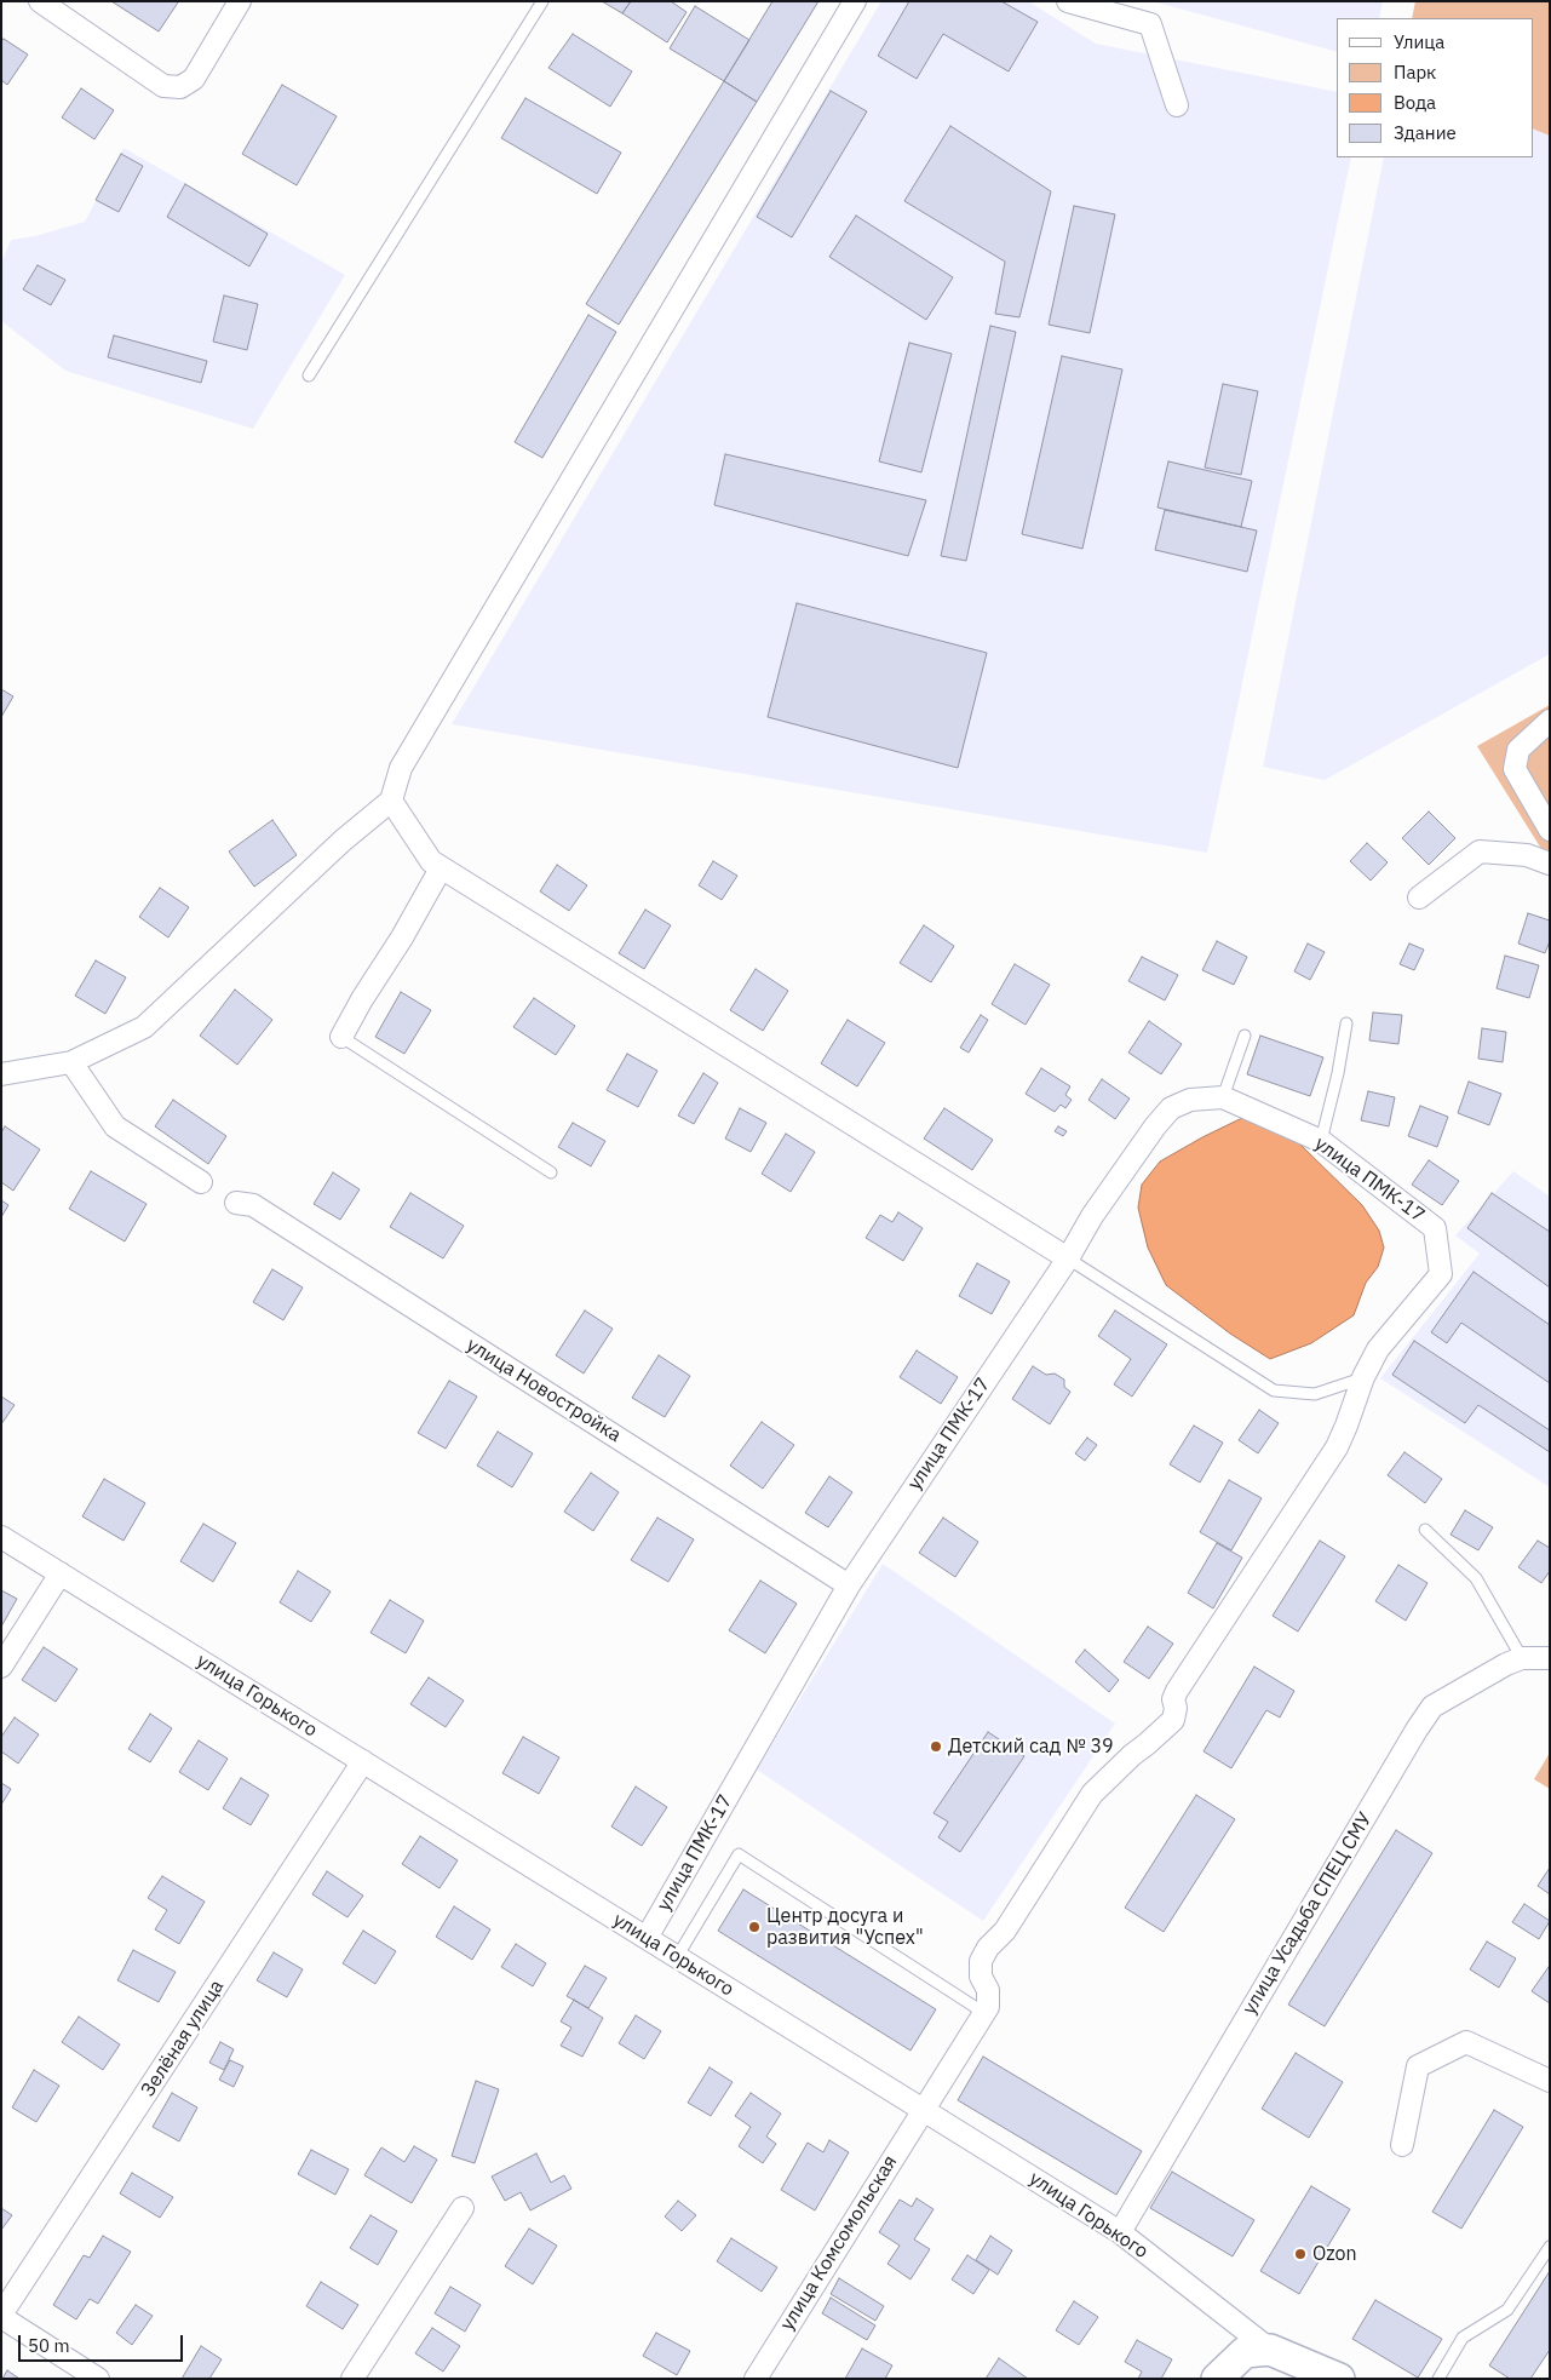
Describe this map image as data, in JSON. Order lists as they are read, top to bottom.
{
  "streets": {
    "street": [
      "улица ПМК-17",
      "улица Новостройка",
      "улица Горького",
      "улица Усадьба СПЕЦ СМУ",
      "Зелёная улица",
      "улица Комсомольская"
    ]
  },
  "crossings": [
    ["улица ПМК-17", "улица Новостройка"],
    ["улица ПМК-17", "улица Горького"],
    ["улица Горького", "улица Усадьба СПЕЦ СМУ"],
    ["улица Горького", "Зелёная улица"],
    ["улица Горького", "улица Комсомольская"]
  ],
  "places": ["Детский сад № 39", "Центр досуга и развития \"Успех\"", "Ozon"],
  "legend": [
    "Улица",
    "Парк",
    "Вода",
    "Здание"
  ],
  "scale_bar": "50 m"
}
